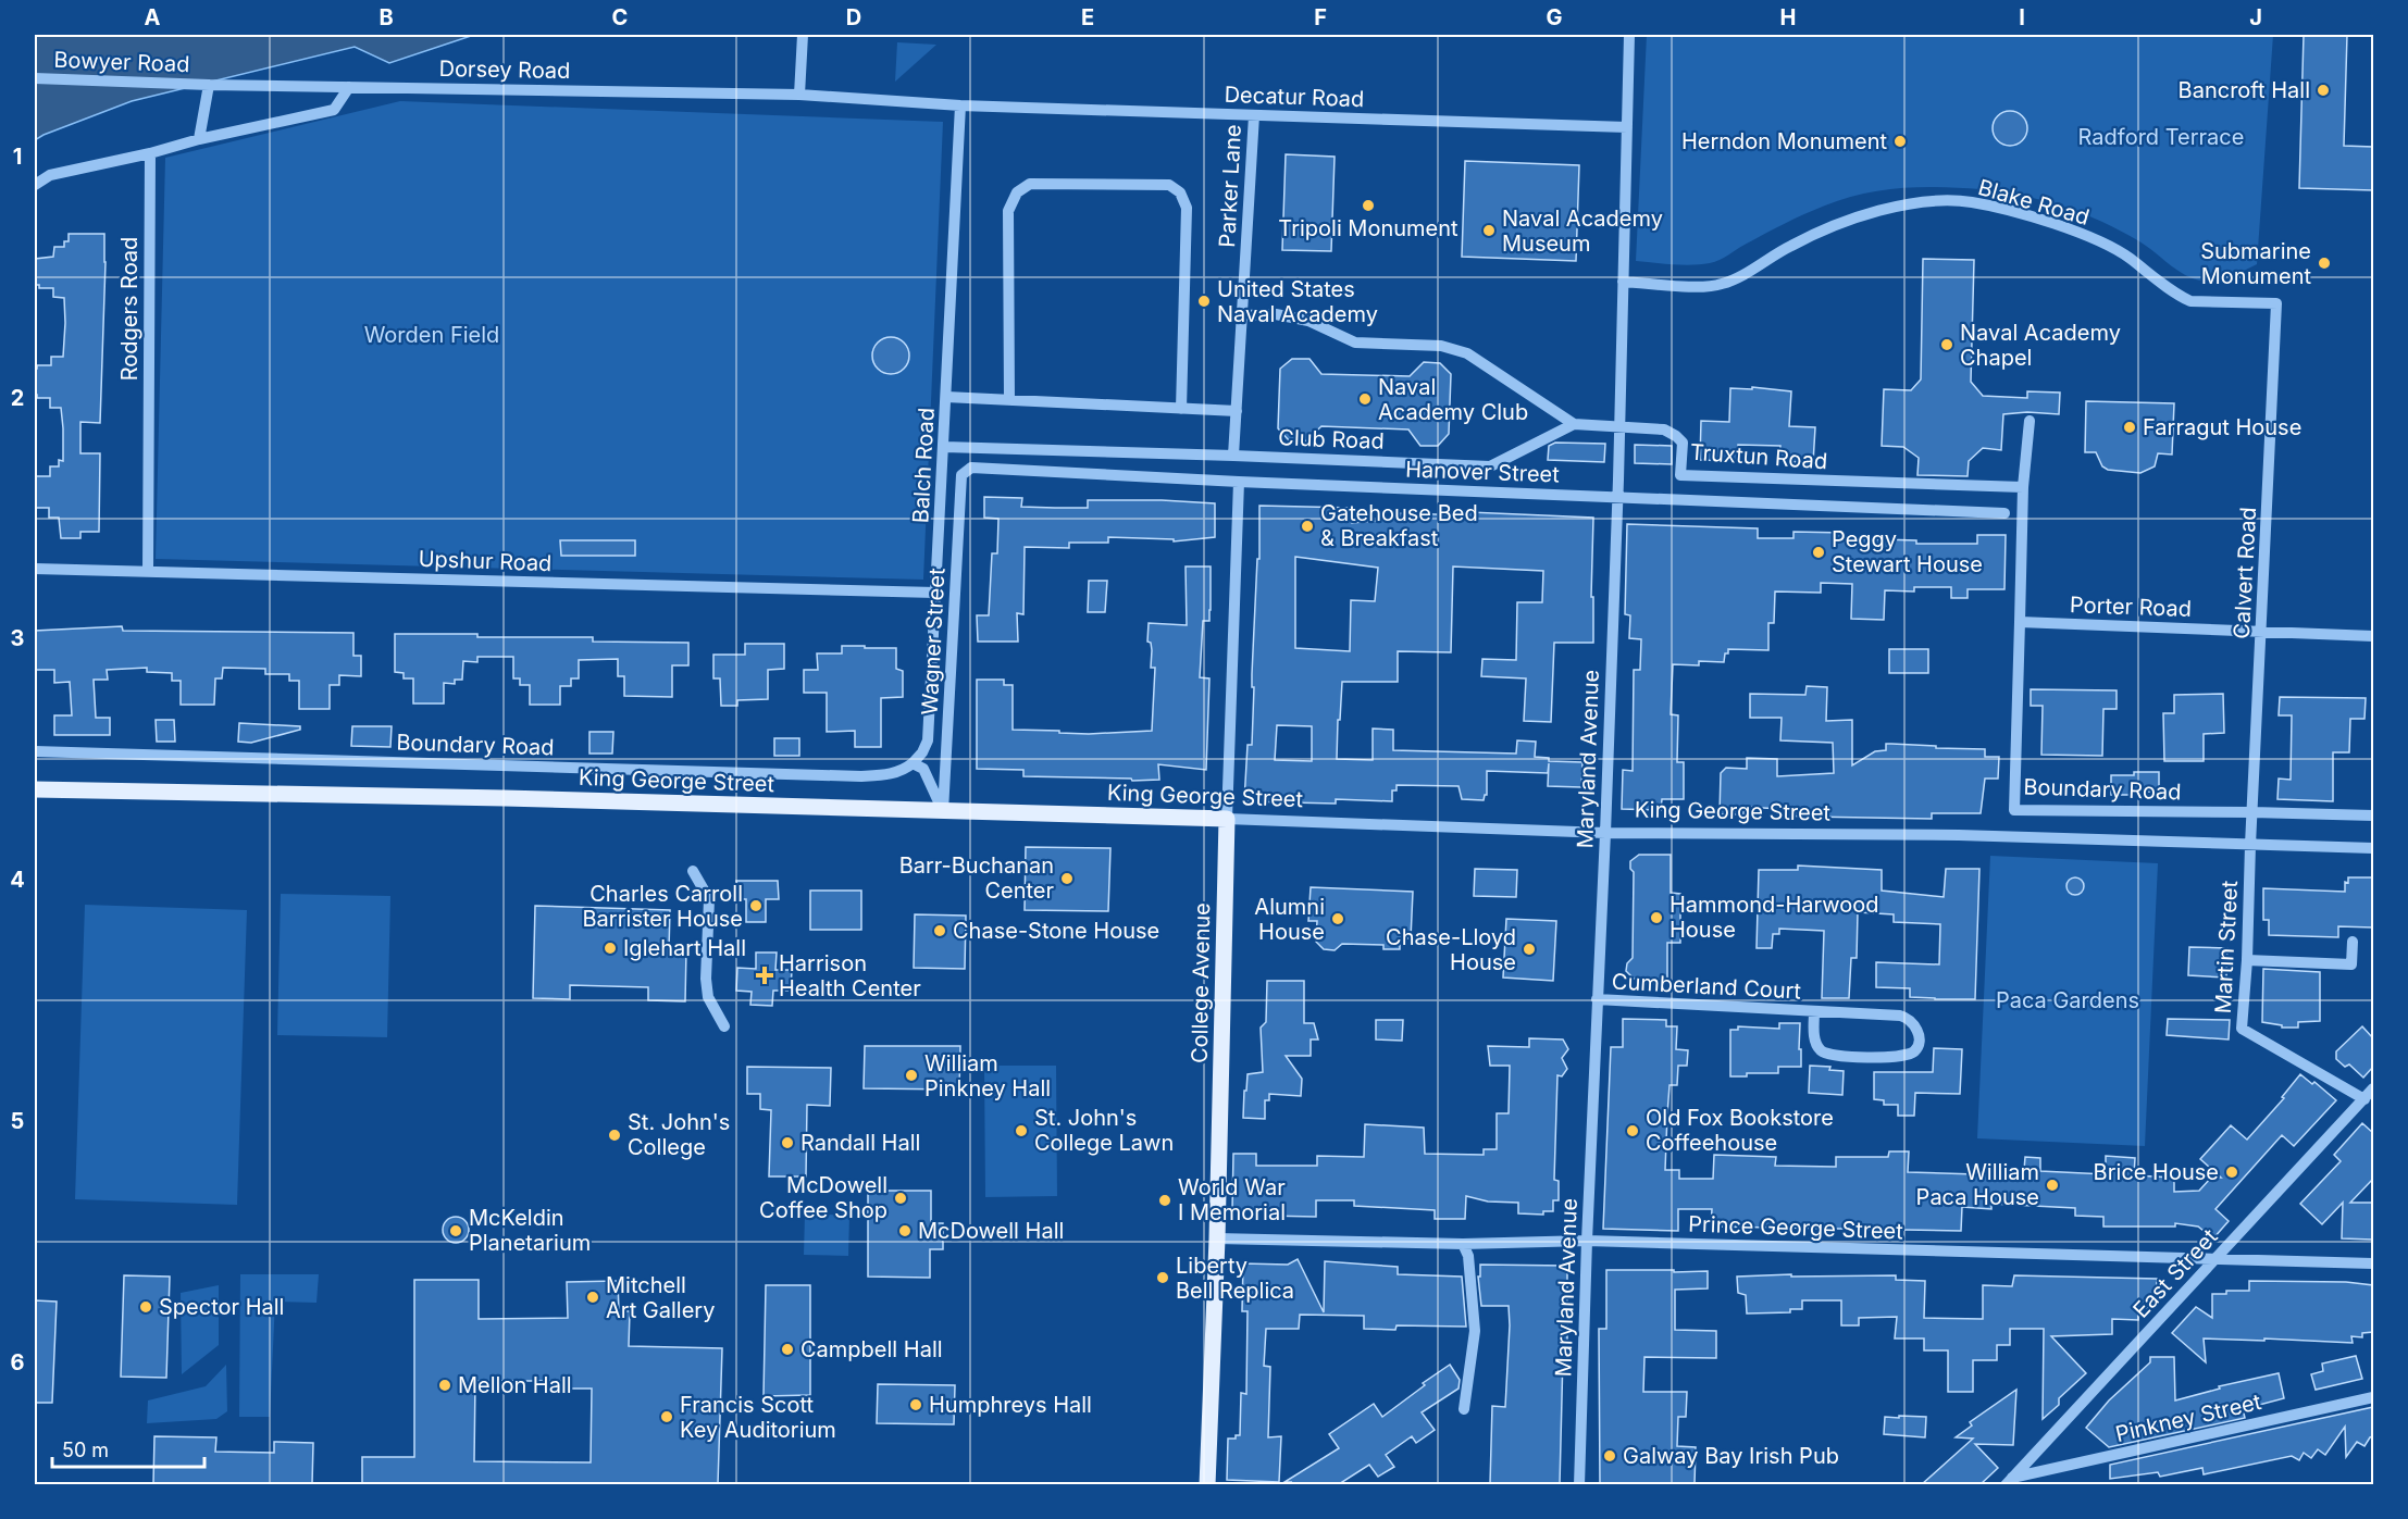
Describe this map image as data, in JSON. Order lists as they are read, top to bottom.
{
  "streets": {
    "main road": ["King George Street", "College Avenue"],
    "street": [
      "Bowyer Road",
      "Dorsey Road",
      "Decatur Road",
      "Parker Lane",
      "Blake Road",
      "Rodgers Road",
      "Club Road",
      "Truxtun Road",
      "Balch Road",
      "Hanover Street",
      "Upshur Road",
      "Calvert Road",
      "Porter Road",
      "Wagner Street",
      "Boundary Road",
      "Maryland Avenue",
      "Martin Street",
      "Cumberland Court",
      "Prince George Street",
      "East Street",
      "Pinkney Street"
    ]
  },
  "crossings": [
    ["Bowyer Road", "Dorsey Road"],
    ["Dorsey Road", "Decatur Road"],
    ["Dorsey Road", "Balch Road"],
    ["Decatur Road", "Parker Lane"],
    ["Decatur Road", "Balch Road"],
    ["Decatur Road", "Maryland Avenue"],
    ["Parker Lane", "Club Road"],
    ["Blake Road", "Calvert Road"],
    ["Blake Road", "Maryland Avenue"],
    ["Rodgers Road", "Upshur Road"],
    ["Club Road", "Truxtun Road"],
    ["Club Road", "Balch Road"],
    ["Truxtun Road", "Maryland Avenue"],
    ["Balch Road", "Upshur Road"],
    ["Balch Road", "Boundary Road"],
    ["Hanover Street", "Wagner Street"],
    ["Hanover Street", "Maryland Avenue"],
    ["Hanover Street", "College Avenue"],
    ["Calvert Road", "Porter Road"],
    ["Calvert Road", "Boundary Road"],
    ["Calvert Road", "King George Street"],
    ["Calvert Road", "Martin Street"],
    ["Porter Road", "Boundary Road"],
    ["Wagner Street", "King George Street"],
    ["Maryland Avenue", "King George Street"],
    ["Maryland Avenue", "Cumberland Court"],
    ["Maryland Avenue", "Prince George Street"],
    ["King George Street", "Martin Street"],
    ["King George Street", "College Avenue"],
    ["Martin Street", "East Street"],
    ["College Avenue", "Prince George Street"],
    ["Prince George Street", "East Street"],
    ["East Street", "Pinkney Street"]
  ],
  "parks": ["Radford Terrace", "Worden Field", "Paca Gardens"],
  "places": {
    "other": [
      "Bancroft Hall",
      "Herndon Monument",
      "Tripoli Monument",
      "Naval Academy Museum",
      "Submarine Monument",
      "United States Naval Academy",
      "Naval Academy Chapel",
      "Naval Academy Club",
      "Farragut House",
      "Gatehouse Bed & Breakfast",
      "Peggy Stewart House",
      "Barr-Buchanan Center",
      "Charles Carroll Barrister House",
      "Hammond-Harwood House",
      "Alumni House",
      "Chase-Stone House",
      "Iglehart Hall",
      "Chase-Lloyd House",
      "William Pinkney Hall",
      "St. John's College Lawn",
      "Old Fox Bookstore Coffeehouse",
      "St. John's College",
      "Randall Hall",
      "Brice House",
      "William Paca House",
      "McDowell Coffee Shop",
      "World War I Memorial",
      "McKeldin Planetarium",
      "McDowell Hall",
      "Liberty Bell Replica",
      "Mitchell Art Gallery",
      "Spector Hall",
      "Campbell Hall",
      "Mellon Hall",
      "Humphreys Hall",
      "Francis Scott Key Auditorium",
      "Galway Bay Irish Pub"
    ],
    "health": ["Harrison Health Center"]
  },
  "scale_bar": "50 m",
  "grid": {
    "columns": [
      "A",
      "B",
      "C",
      "D",
      "E",
      "F",
      "G",
      "H",
      "I",
      "J"
    ],
    "rows": [
      "1",
      "2",
      "3",
      "4",
      "5",
      "6"
    ]
  }
}
